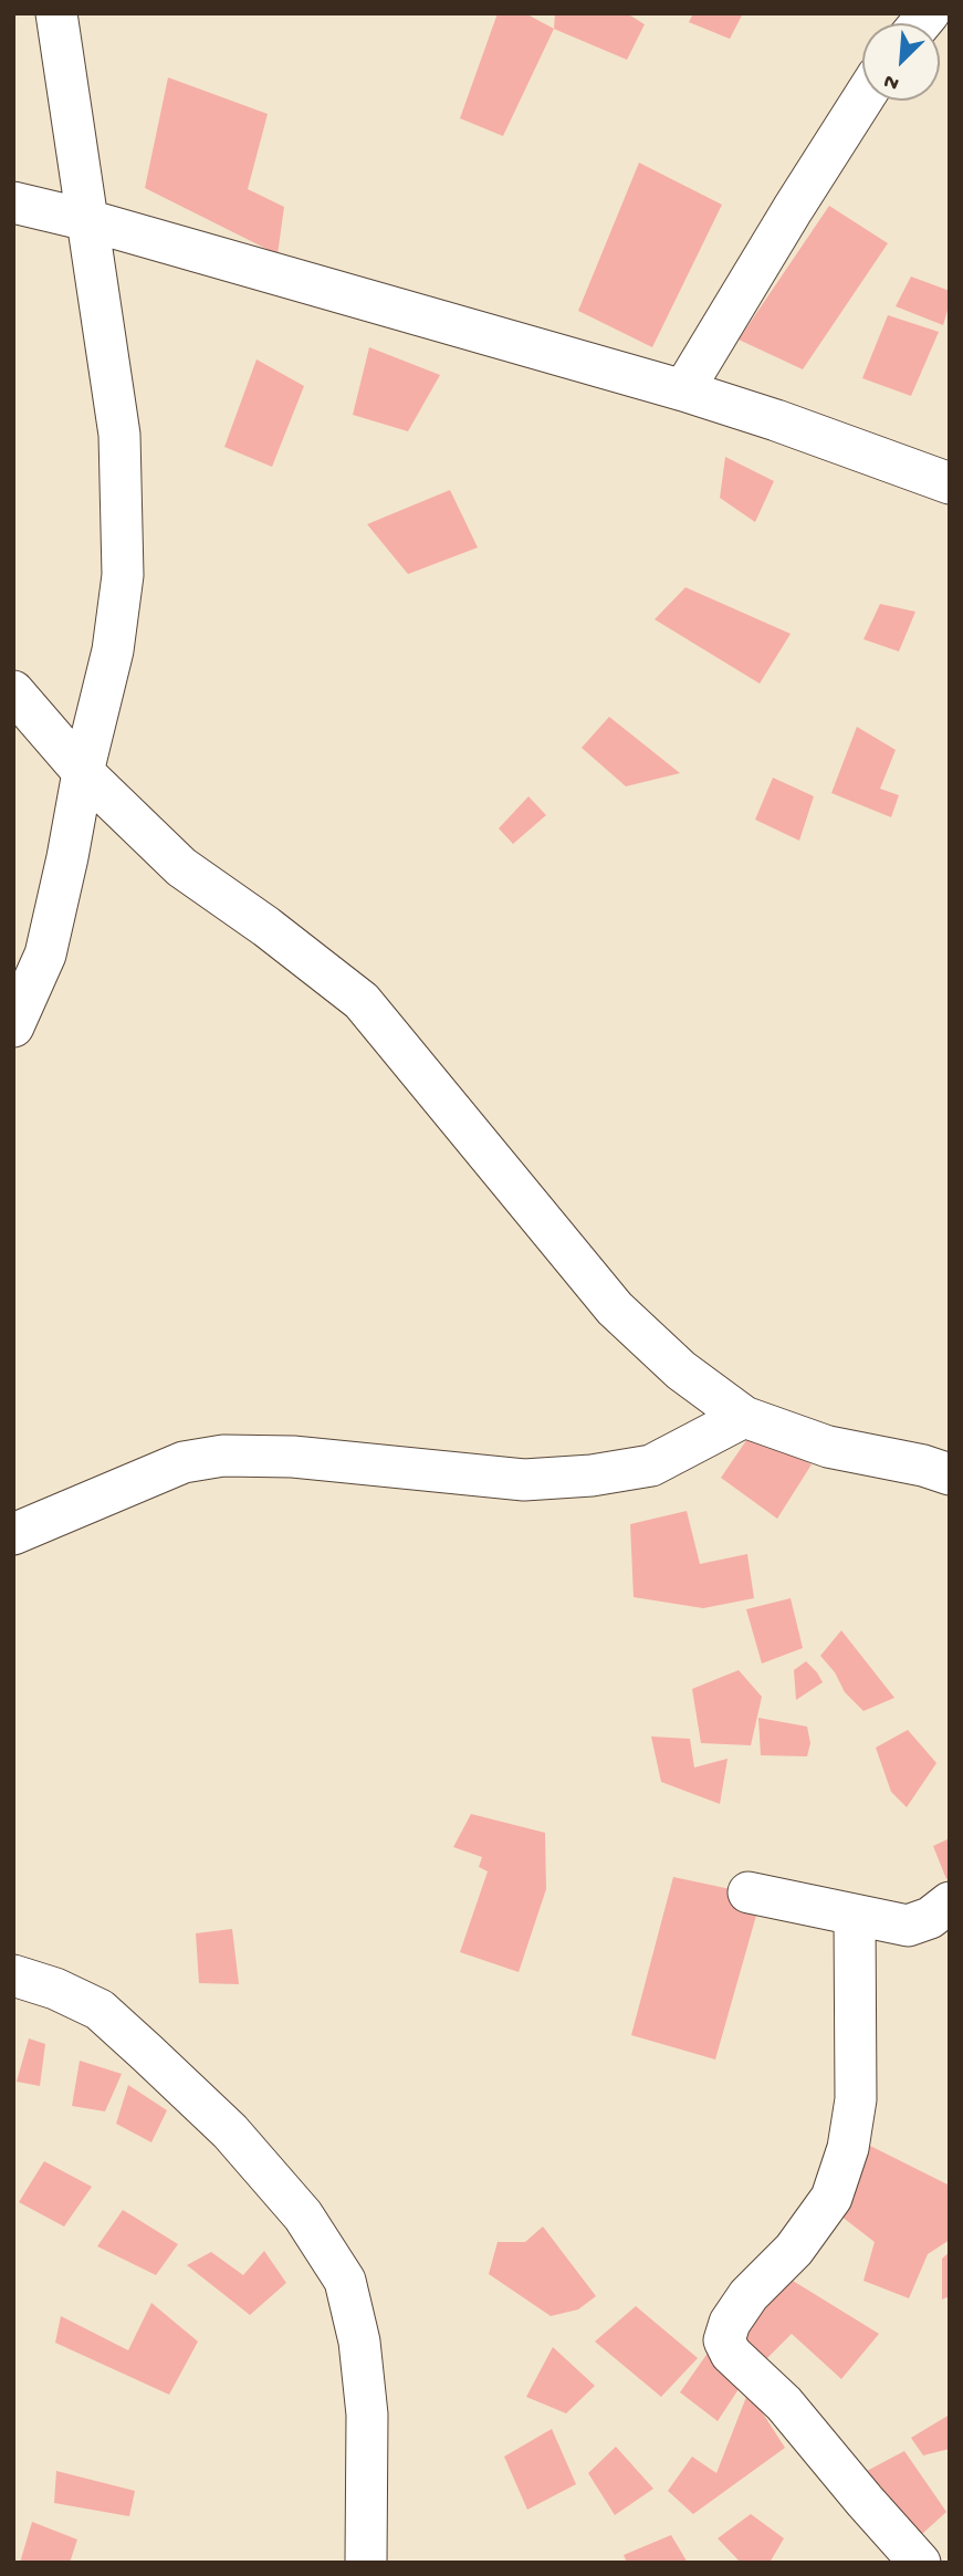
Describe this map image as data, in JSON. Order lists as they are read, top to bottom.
{
  "north": "bottom left"
}
